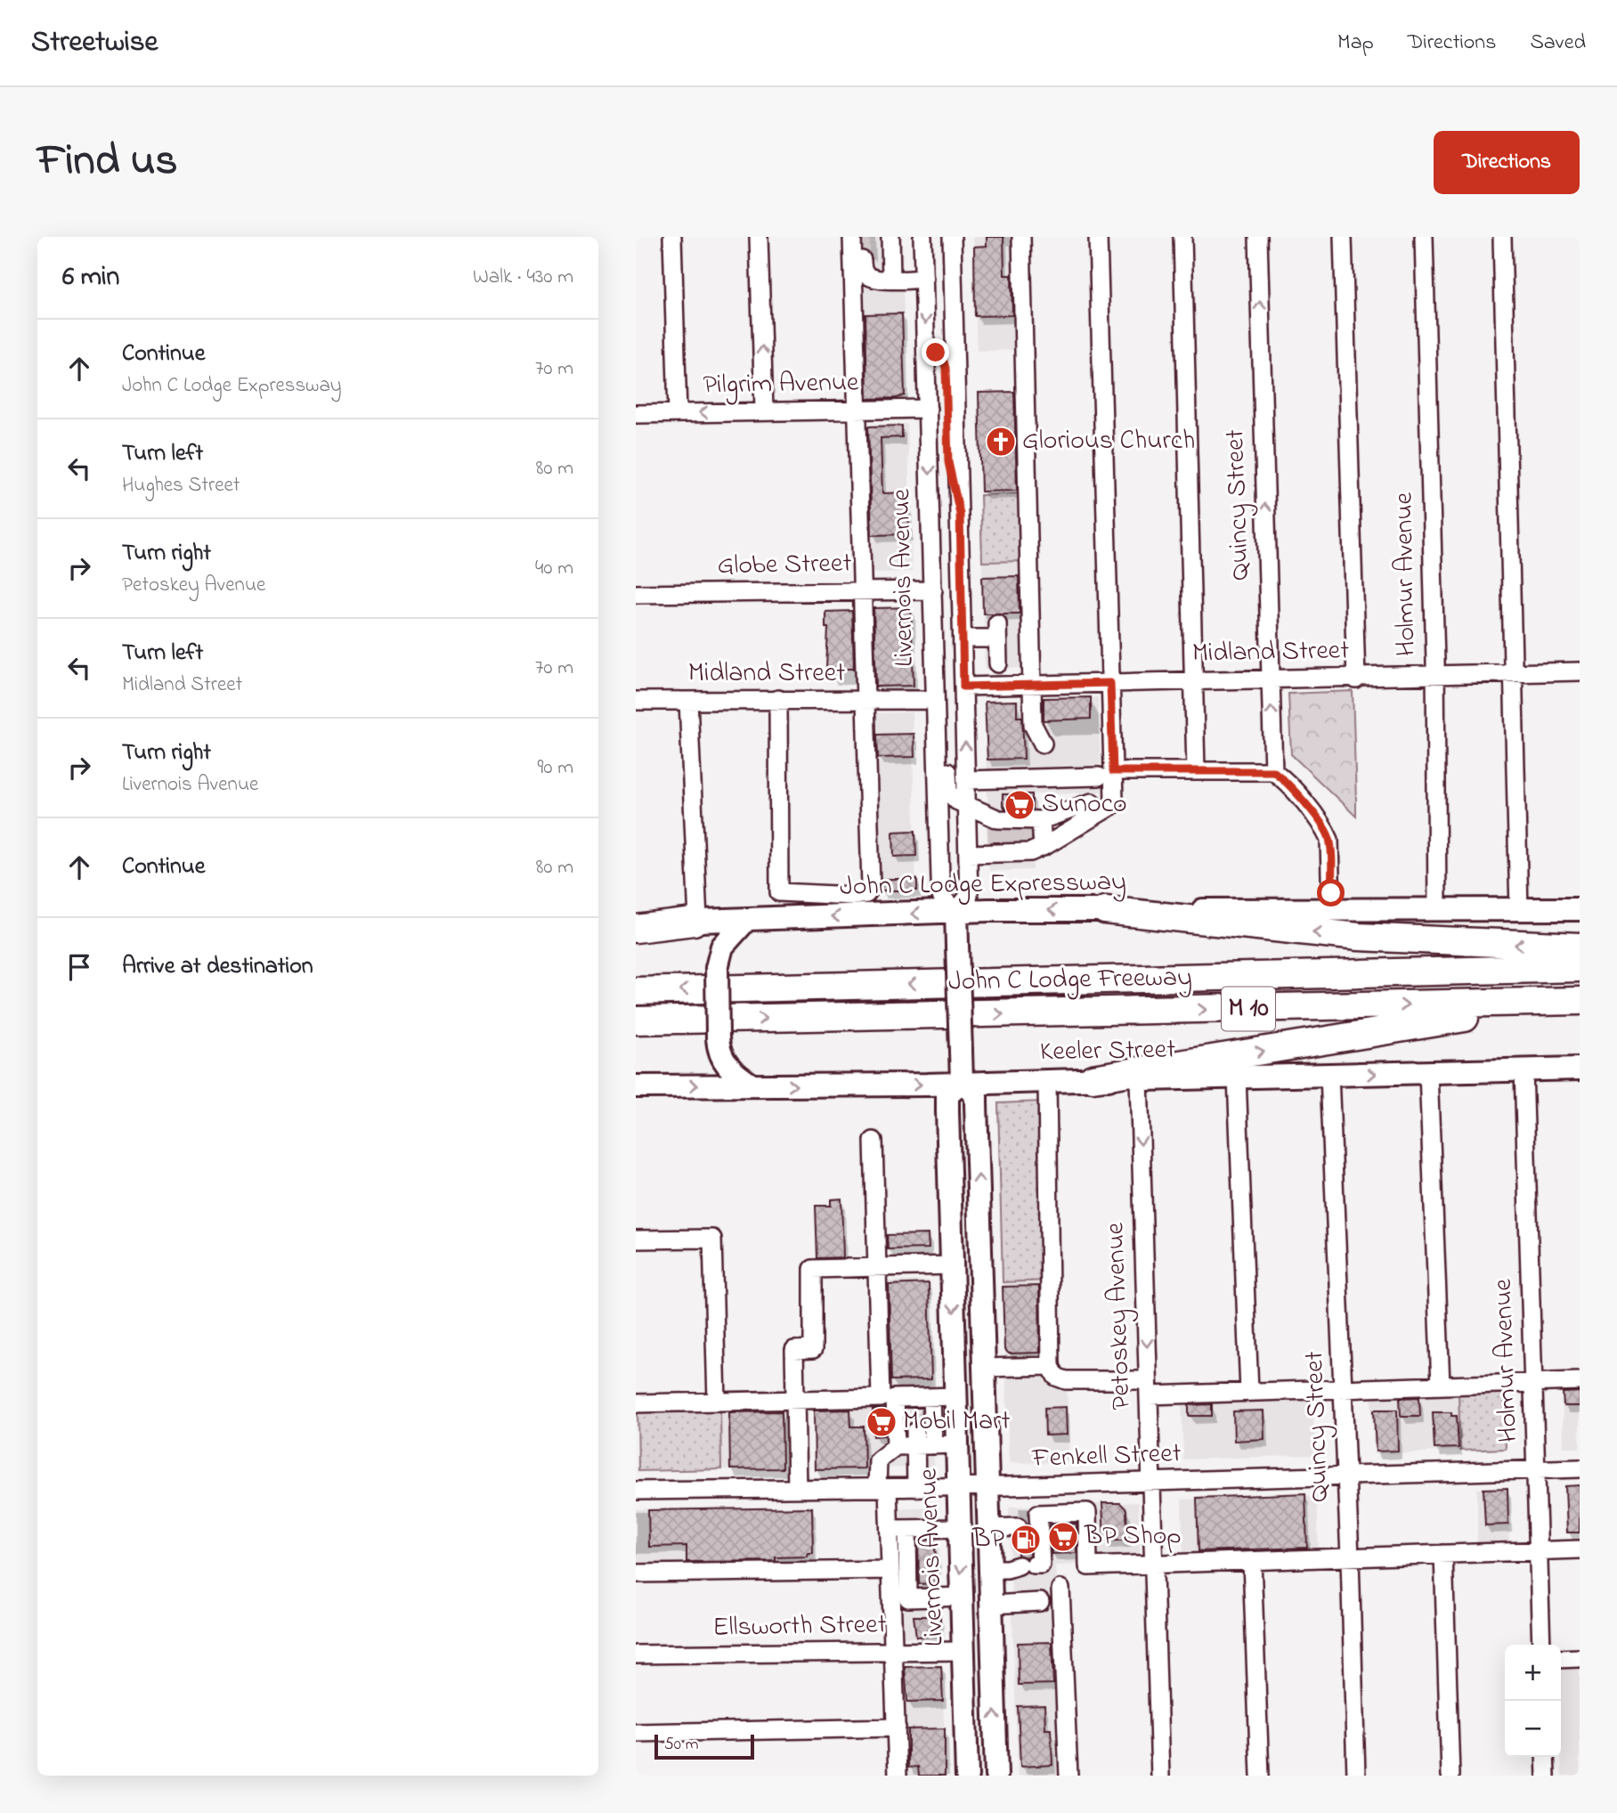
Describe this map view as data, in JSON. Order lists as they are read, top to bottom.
{
  "streets": {
    "highway": ["John C Lodge Freeway", "M 10"],
    "main road": ["Livernois Avenue", "John C Lodge Expressway", "Keeler Street"],
    "street": [
      "Pilgrim Avenue",
      "Quincy Street",
      "Globe Street",
      "Holmur Avenue",
      "Midland Street",
      "Petoskey Avenue",
      "Fenkell Street",
      "Ellsworth Street"
    ]
  },
  "crossings": [
    ["Pilgrim Avenue", "Livernois Avenue"],
    ["Quincy Street", "Midland Street"],
    ["Quincy Street", "Keeler Street"],
    ["Quincy Street", "Fenkell Street"],
    ["Globe Street", "Livernois Avenue"],
    ["Holmur Avenue", "Midland Street"],
    ["Holmur Avenue", "John C Lodge Expressway"],
    ["Holmur Avenue", "Keeler Street"],
    ["Holmur Avenue", "Fenkell Street"],
    ["Livernois Avenue", "Midland Street"],
    ["Livernois Avenue", "John C Lodge Expressway"],
    ["Livernois Avenue", "Keeler Street"],
    ["Livernois Avenue", "Fenkell Street"],
    ["Livernois Avenue", "Ellsworth Street"],
    ["Keeler Street", "Petoskey Avenue"],
    ["Petoskey Avenue", "Fenkell Street"]
  ],
  "one_way": ["John C Lodge Expressway", "Keeler Street"],
  "places": {
    "church": ["Glorious Church"],
    "supermarket": ["Sunoco", "Mobil Mart", "BP Shop"],
    "fuel station": ["BP"]
  },
  "scale_bar": "50 m",
  "page": {
    "header": "Streetwise",
    "nav": ["Map", "Directions", "Saved"],
    "title": "Find us",
    "buttons": "Directions",
    "heading": ["6 min", "Walk · 430 m"],
    "list": [
      ["Continue", "John C Lodge Expressway", "70 m"],
      ["Turn left", "Hughes Street", "80 m"],
      ["Turn right", "Petoskey Avenue", "40 m"],
      ["Turn left", "Midland Street", "70 m"],
      ["Turn right", "Livernois Avenue", "90 m"],
      ["Continue", "80 m"],
      "Arrive at destination"
    ],
    "map_buttons": ["+", "−"],
    "scale": "50 m"
  }
}
